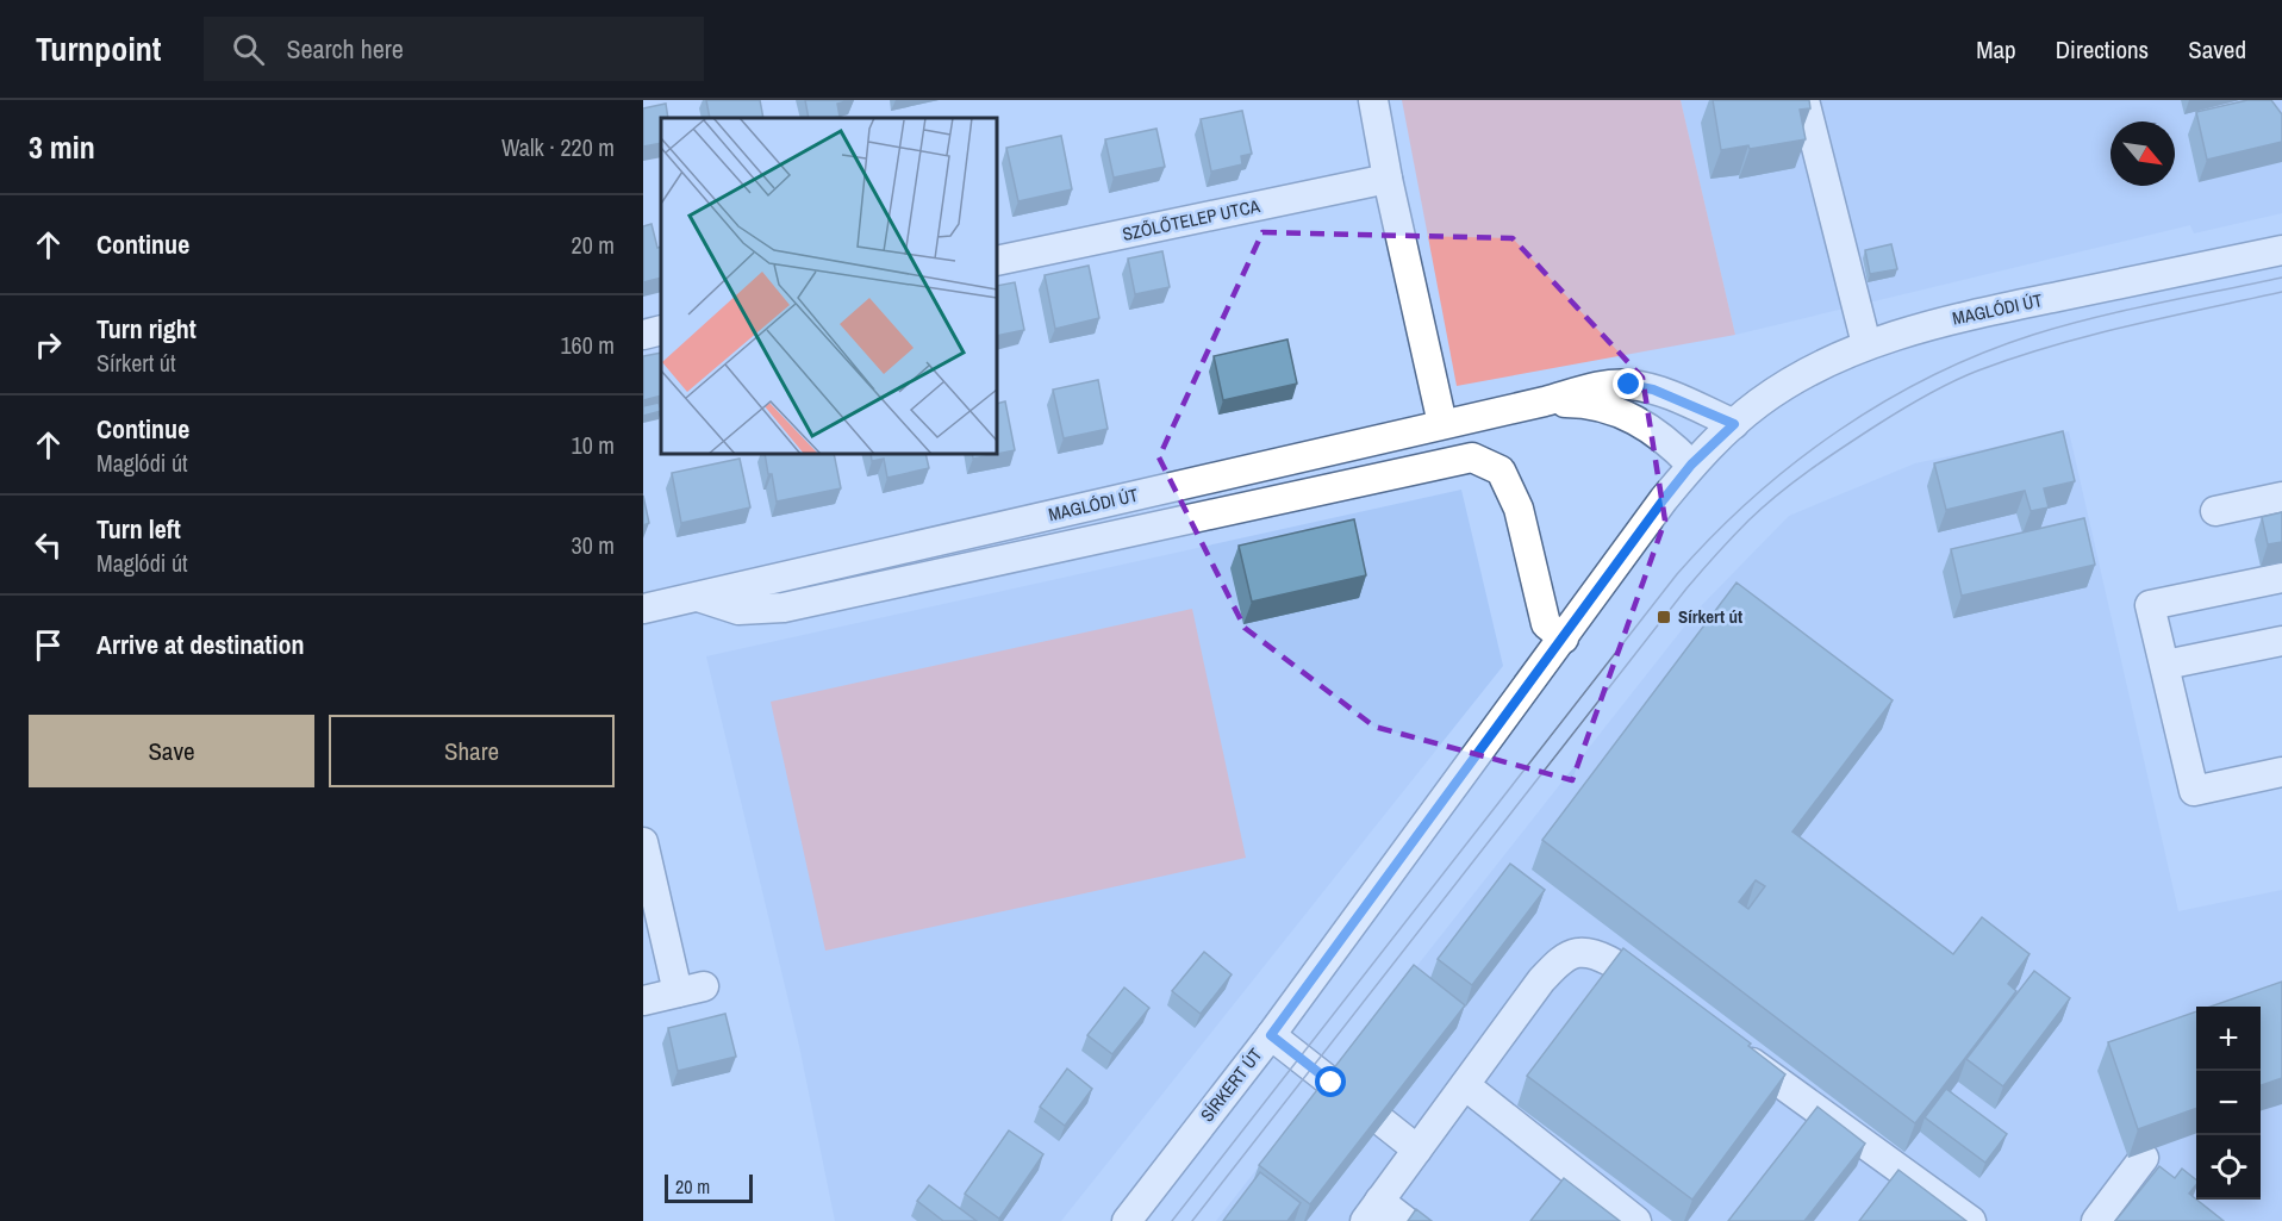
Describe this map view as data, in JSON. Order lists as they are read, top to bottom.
{
  "streets": {
    "street": ["SZŐLŐTELEP UTCA", "MAGLÓDI ÚT", "SÍRKERT ÚT"]
  },
  "crossings": [
    ["MAGLÓDI ÚT", "SÍRKERT ÚT"]
  ],
  "places": {
    "transit": ["Sírkert út"]
  },
  "scale_bar": "20 m",
  "north": "bottom right",
  "page": {
    "header": "Turnpoint",
    "search": "Search here",
    "nav": ["Map", "Directions", "Saved"],
    "heading": ["3 min", "Walk · 220 m"],
    "list": [
      ["Continue", "20 m"],
      ["Turn right", "Sírkert út", "160 m"],
      ["Continue", "Maglódi út", "10 m"],
      ["Turn left", "Maglódi út", "30 m"],
      "Arrive at destination"
    ],
    "buttons": ["Save", "Share"],
    "map_buttons": ["+", "−"],
    "scale": "20 m"
  }
}
